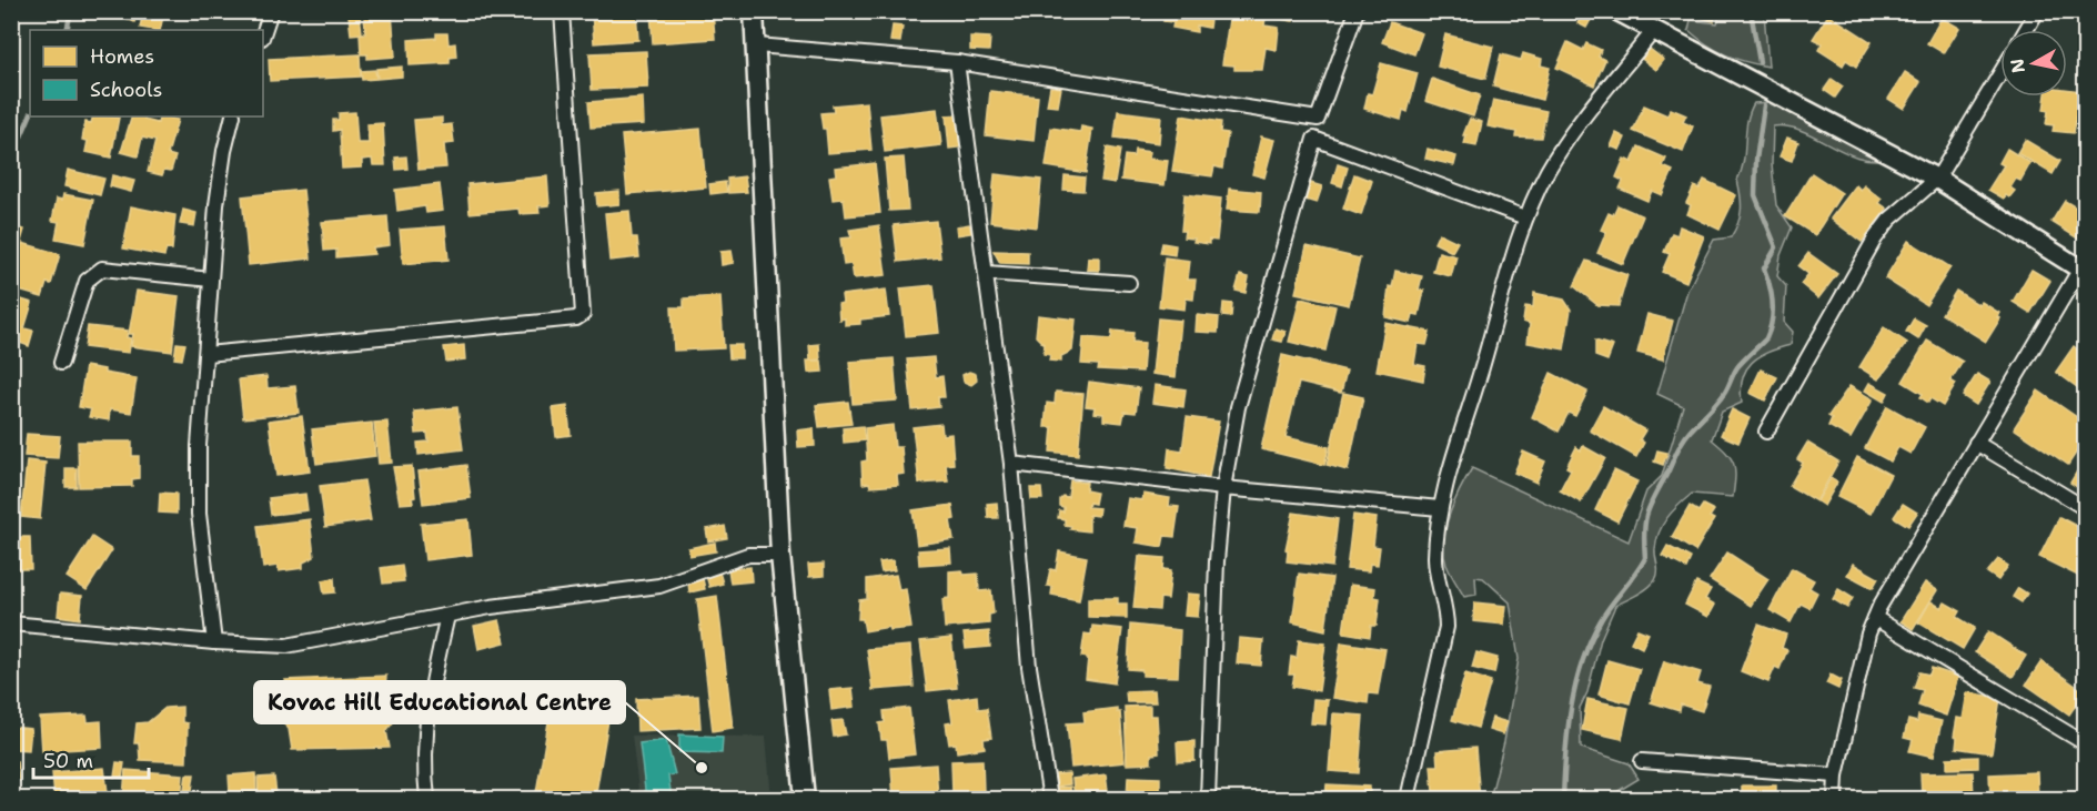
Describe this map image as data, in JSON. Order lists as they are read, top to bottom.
{
  "places": ["Kovac Hill Educational Centre"],
  "legend": ["Homes", "Schools"],
  "scale_bar": "50 m",
  "north": "left"
}
